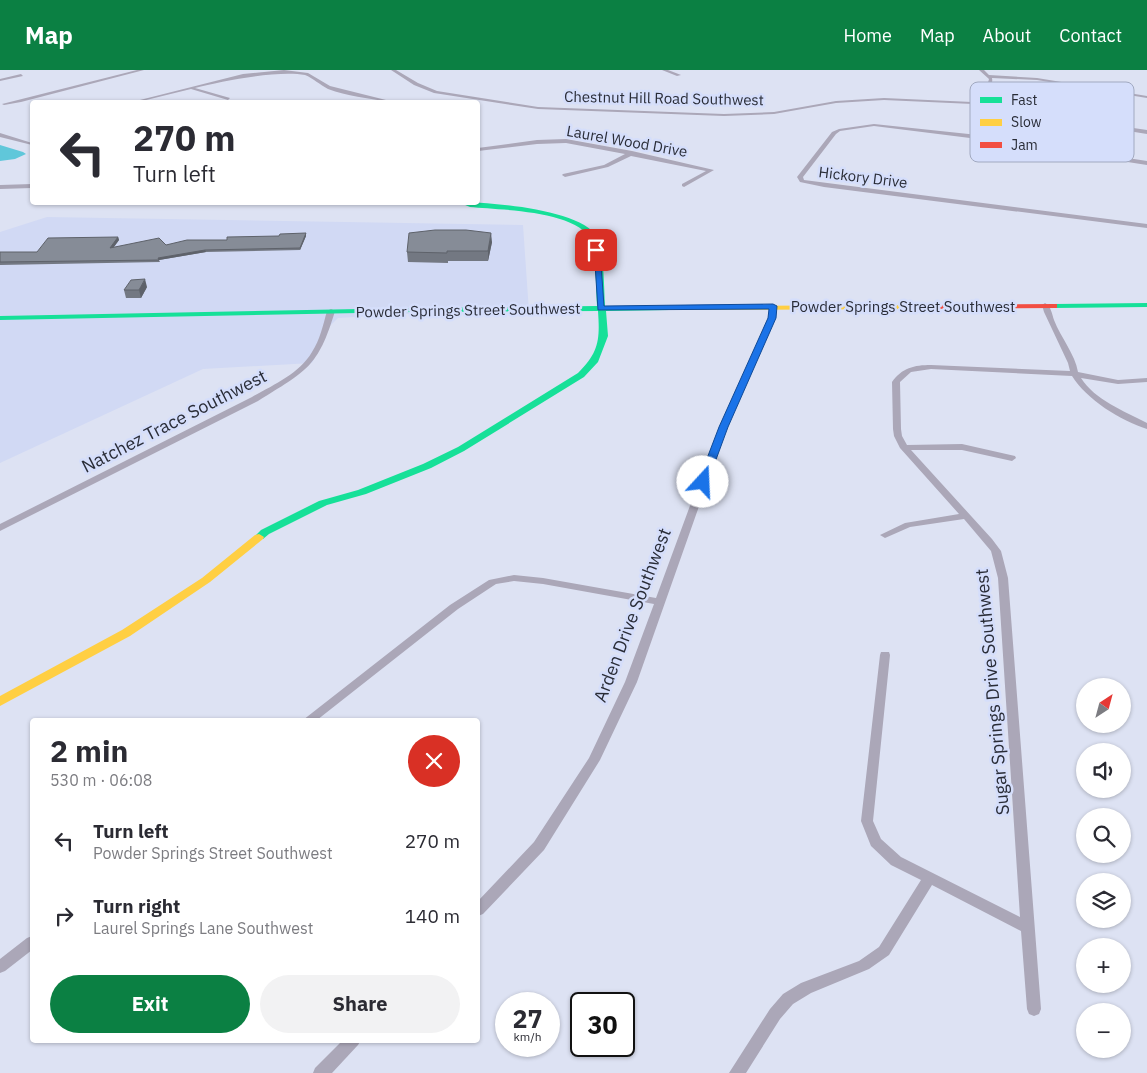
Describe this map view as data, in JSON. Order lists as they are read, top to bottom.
{
  "streets": {
    "main road": ["Powder Springs Street Southwest"],
    "street": [
      "Chestnut Hill Road Southwest",
      "Laurel Wood Drive",
      "Hickory Drive",
      "Natchez Trace Southwest",
      "Arden Drive Southwest",
      "Sugar Springs Drive Southwest"
    ]
  },
  "crossings": [
    ["Powder Springs Street Southwest", "Natchez Trace Southwest"],
    ["Powder Springs Street Southwest", "Arden Drive Southwest"]
  ],
  "legend": ["Fast", "Slow", "Jam"],
  "north": "top right",
  "page": {
    "header": "Map",
    "nav": [
      "Home",
      "Map",
      "About",
      "Contact"
    ],
    "turn": ["270 m", "Turn left"],
    "map_buttons": ["+", "−"],
    "heading": ["2 min", "530 m · 06:08"],
    "list": [
      {
        "name": "Turn left",
        "note": "Powder Springs Street Southwest",
        "value": "270 m"
      },
      {
        "name": "Turn right",
        "note": "Laurel Springs Lane Southwest",
        "value": "140 m"
      }
    ],
    "buttons": ["Exit", "Share"],
    "speed": "27 km/h",
    "limit": "30"
  }
}
